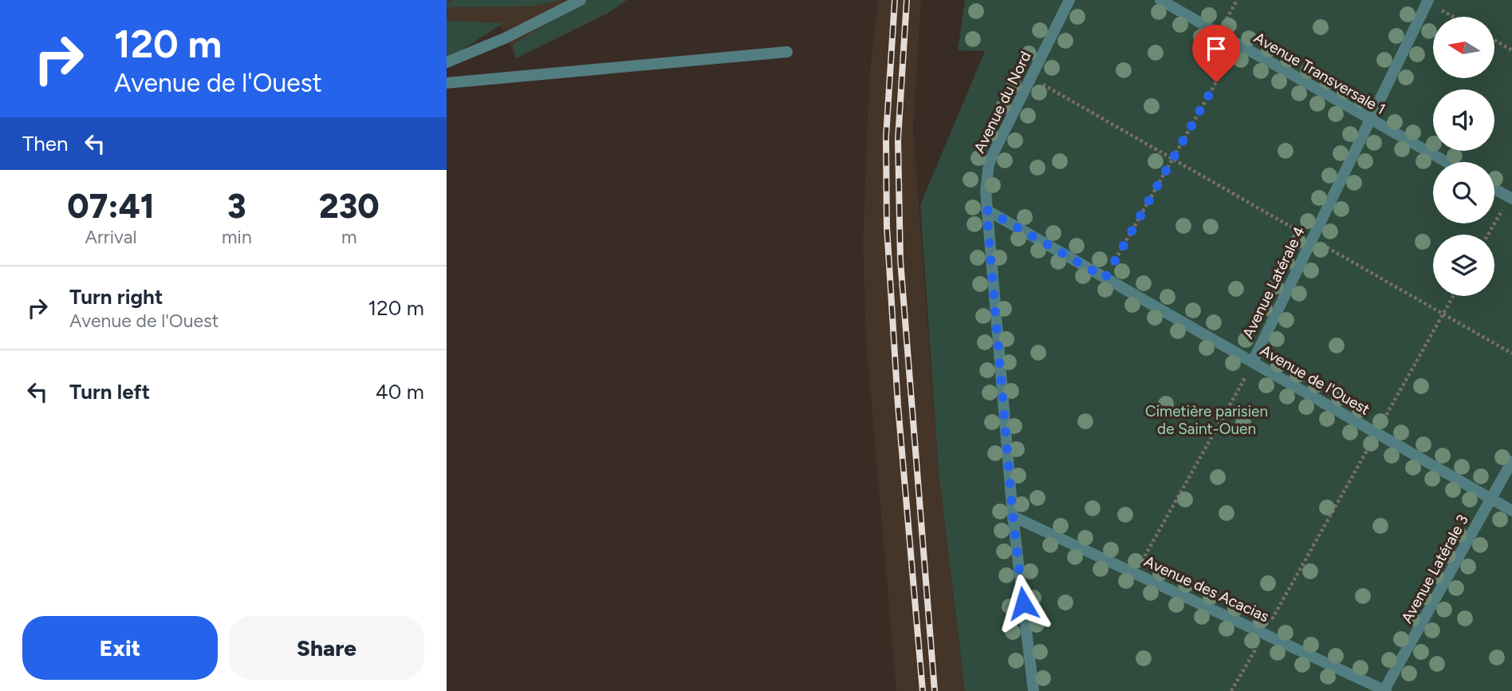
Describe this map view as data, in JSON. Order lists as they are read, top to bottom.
{
  "streets": {
    "lane": [
      "Avenue Transversale 1",
      "Avenue du Nord",
      "Avenue Latérale 4",
      "Avenue de l'Ouest",
      "Avenue Latérale 3",
      "Avenue des Acacias"
    ]
  },
  "crossings": [
    ["Avenue Transversale 1", "Avenue Latérale 4"],
    ["Avenue du Nord", "Avenue de l'Ouest"],
    ["Avenue du Nord", "Avenue des Acacias"],
    ["Avenue Latérale 4", "Avenue de l'Ouest"],
    ["Avenue Latérale 4", "Avenue des Acacias"],
    ["Avenue de l'Ouest", "Avenue Latérale 3"],
    ["Avenue Latérale 3", "Avenue des Acacias"]
  ],
  "parks": ["Cimetière parisien de Saint-Ouen"],
  "north": "left",
  "page": {
    "turn": ["120 m", "Avenue de l'Ouest"],
    "then": "Then",
    "eta": [
      "07:41",
      "Arrival",
      "3",
      "min",
      "230",
      "m"
    ],
    "list": [
      {
        "name": "Turn right",
        "note": "Avenue de l'Ouest",
        "value": "120 m"
      },
      {
        "name": "Turn left",
        "value": "40 m"
      }
    ],
    "buttons": ["Exit", "Share"]
  }
}
